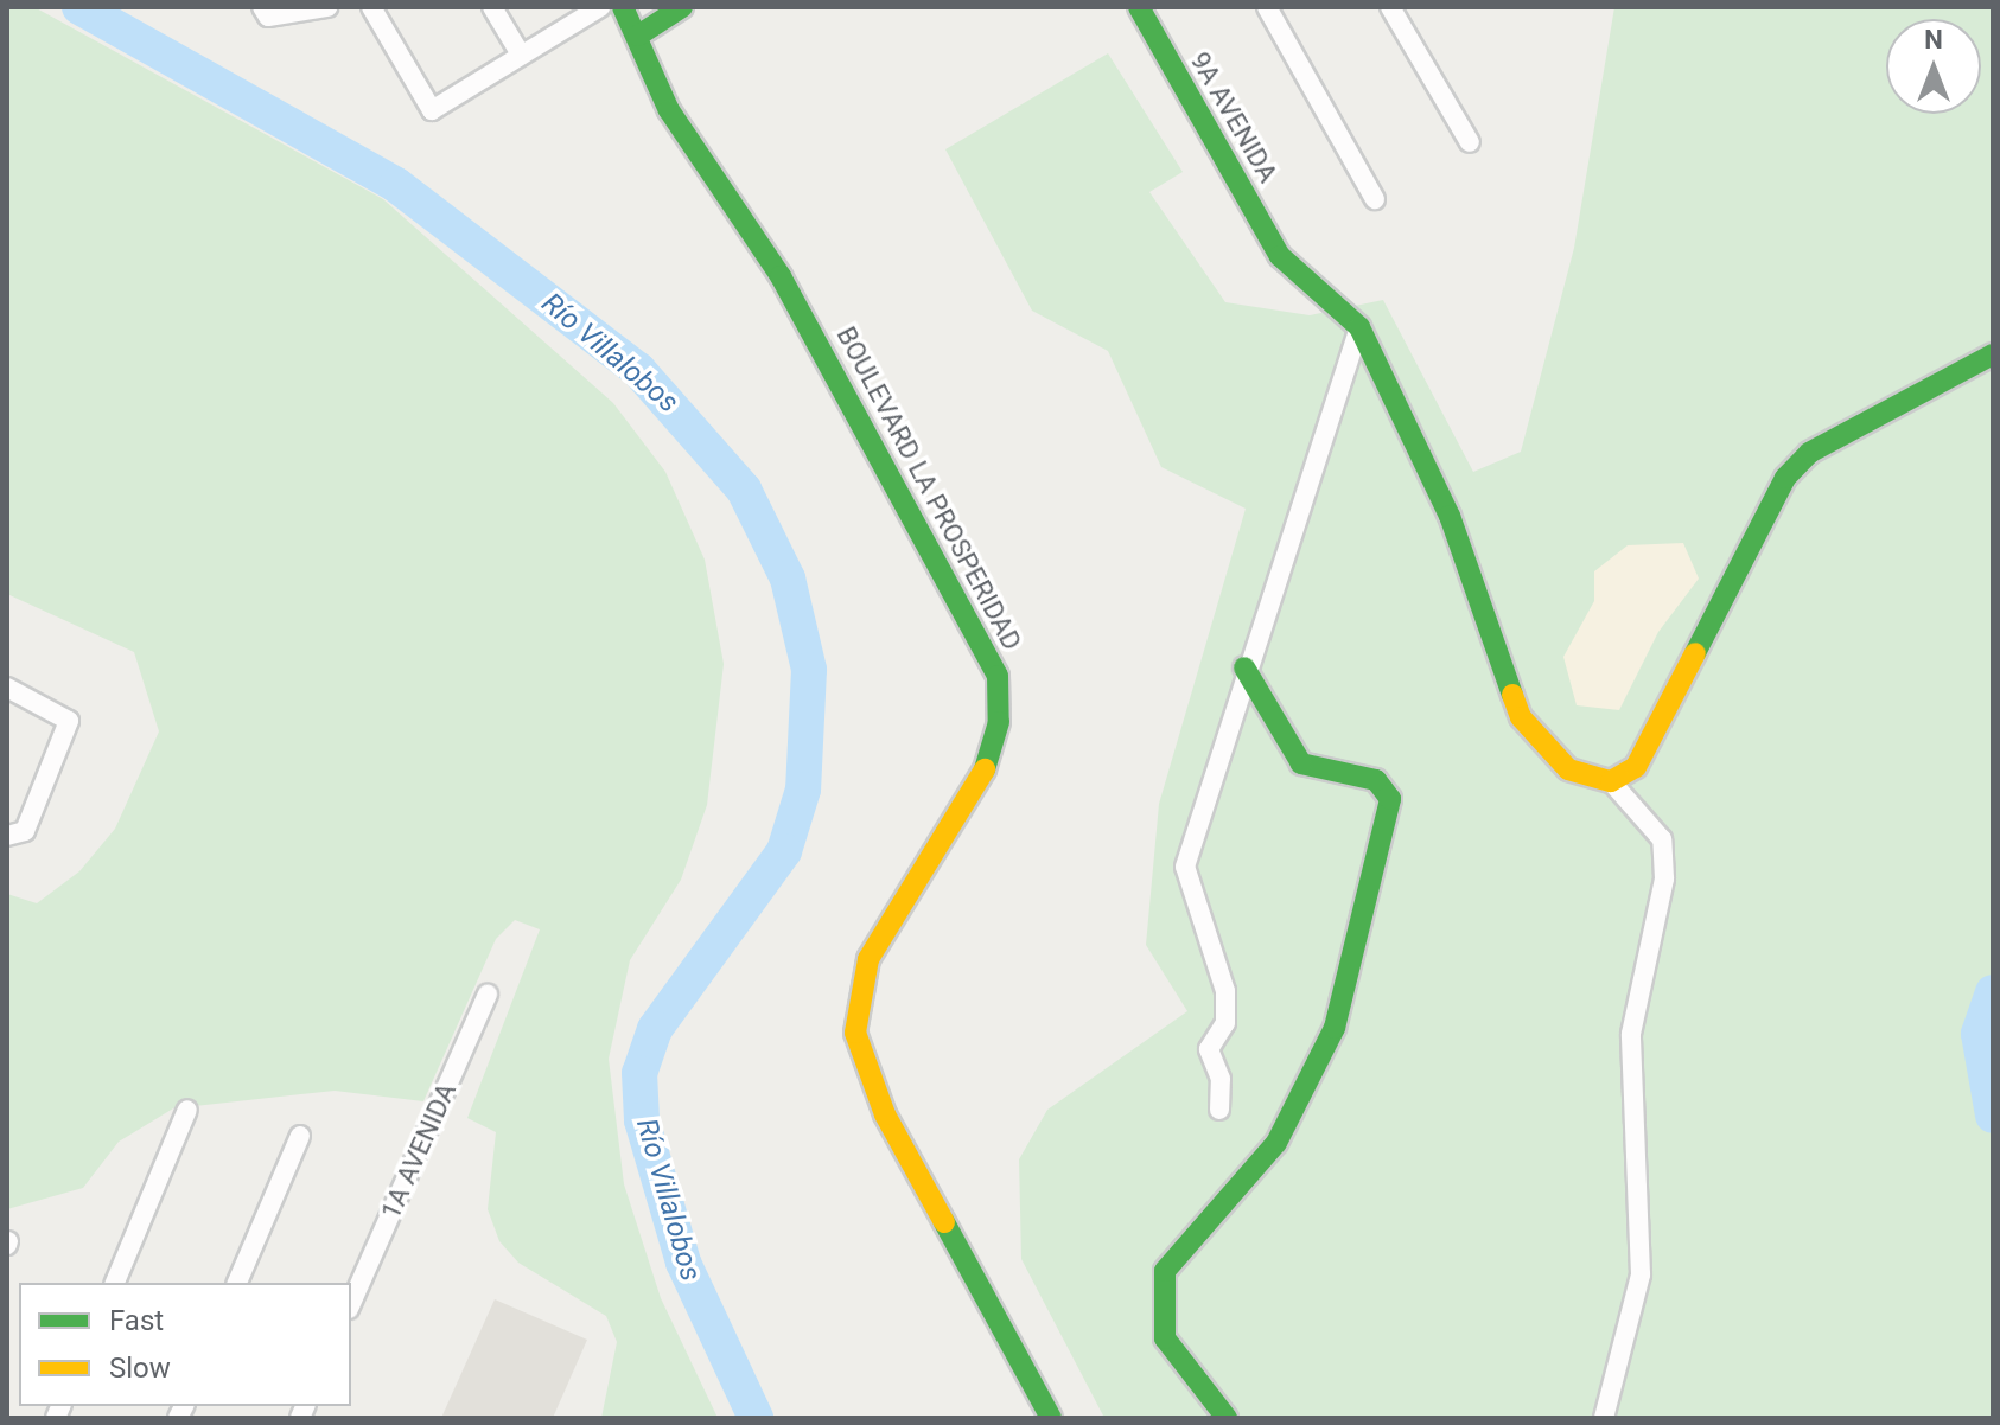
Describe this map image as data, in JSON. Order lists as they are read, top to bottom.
{
  "streets": {
    "street": ["9A AVENIDA", "BOULEVARD LA PROSPERIDAD", "1A AVENIDA"]
  },
  "water": ["Río Villalobos"],
  "legend": ["Fast", "Slow"],
  "north": "top"
}
